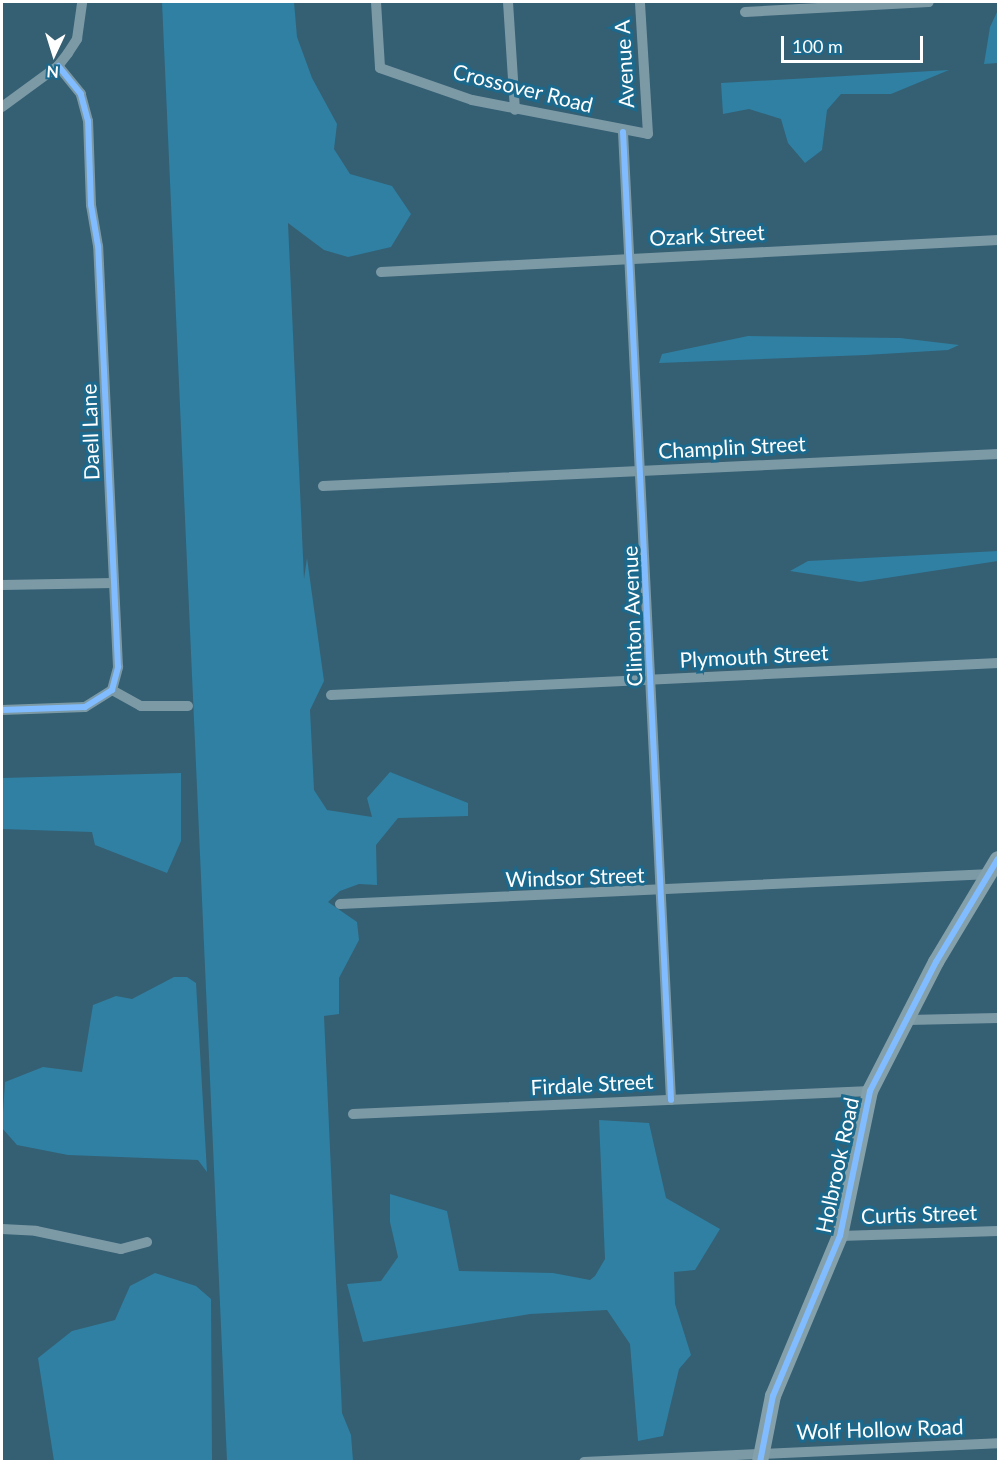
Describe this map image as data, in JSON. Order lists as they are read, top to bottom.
{
  "streets": {
    "street": [
      "Avenue A",
      "Crossover Road",
      "Ozark Street",
      "Daell Lane",
      "Champlin Street",
      "Clinton Avenue",
      "Plymouth Street",
      "Windsor Street",
      "Firdale Street",
      "Holbrook Road",
      "Curtis Street",
      "Wolf Hollow Road"
    ]
  },
  "crossings": [
    ["Avenue A", "Crossover Road"],
    ["Avenue A", "Clinton Avenue"],
    ["Crossover Road", "Clinton Avenue"],
    ["Ozark Street", "Clinton Avenue"],
    ["Champlin Street", "Clinton Avenue"],
    ["Clinton Avenue", "Plymouth Street"],
    ["Clinton Avenue", "Windsor Street"],
    ["Clinton Avenue", "Firdale Street"],
    ["Windsor Street", "Holbrook Road"],
    ["Firdale Street", "Holbrook Road"],
    ["Holbrook Road", "Curtis Street"],
    ["Holbrook Road", "Wolf Hollow Road"]
  ],
  "scale_bar": "100 m",
  "north": "bottom"
}
